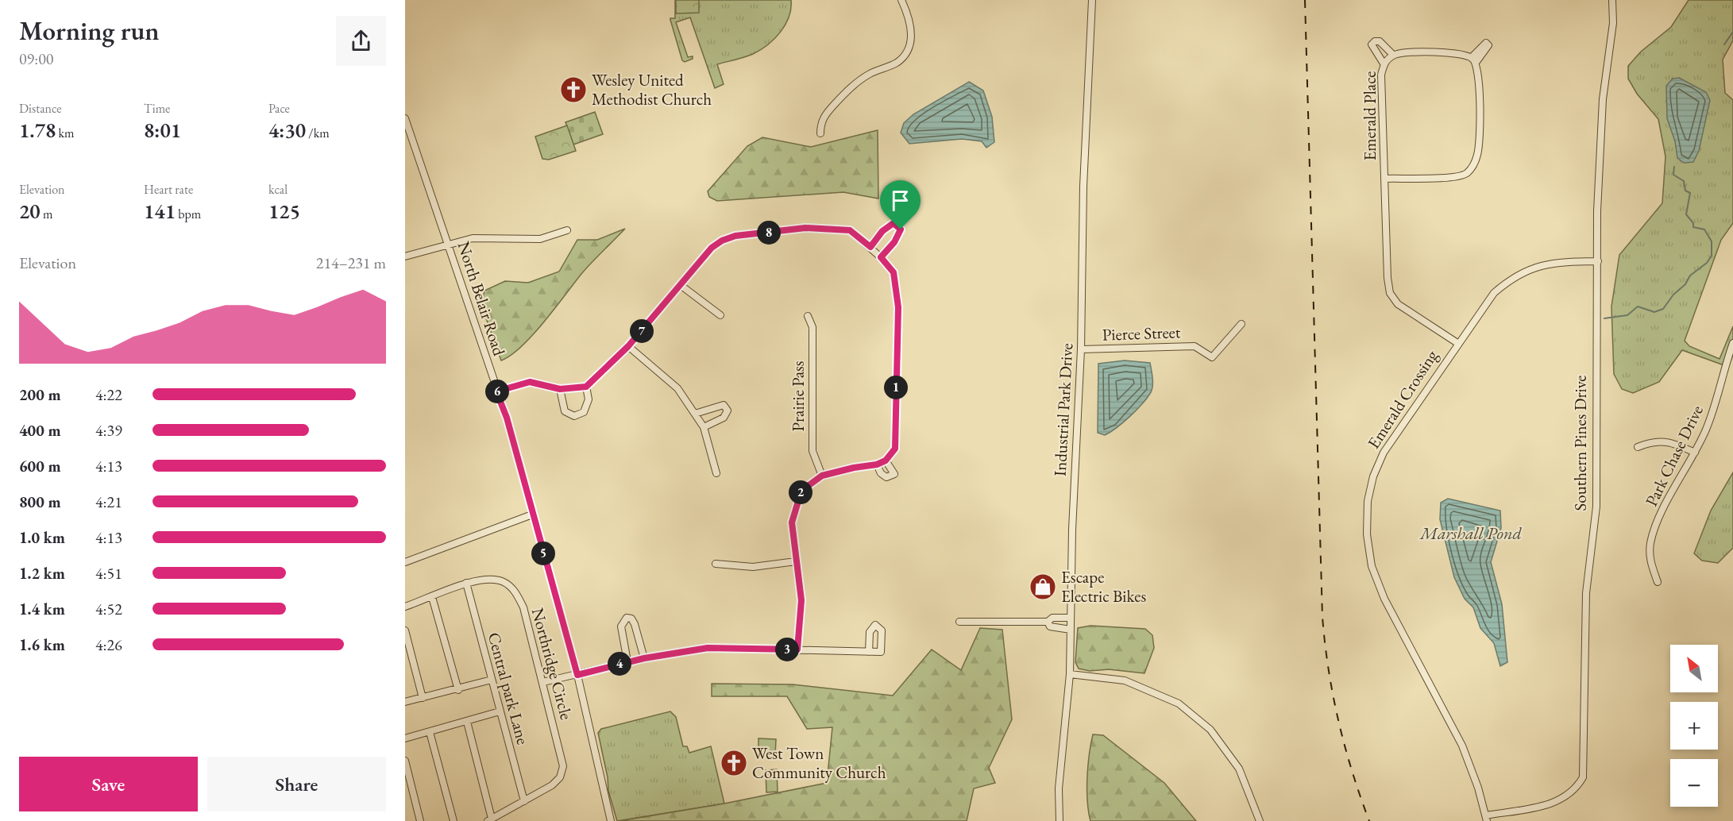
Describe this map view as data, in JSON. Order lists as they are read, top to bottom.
{
  "streets": {
    "street": [
      "Emerald Place",
      "North Belair Road",
      "Pierce Street",
      "Prairie Pass",
      "Emerald Crossing",
      "Industrial Park Drive",
      "Southern Pines Drive",
      "Park Chase Drive",
      "Northridge Circle",
      "Central park Lane"
    ]
  },
  "crossings": [
    ["Emerald Place", "Emerald Crossing"],
    ["Pierce Street", "Industrial Park Drive"],
    ["Emerald Crossing", "Southern Pines Drive"],
    ["Northridge Circle", "Central park Lane"]
  ],
  "water": ["Marshall Pond"],
  "places": {
    "church": ["Wesley United Methodist Church", "West Town Community Church"],
    "shop": ["Escape Electric Bikes"]
  },
  "north": "top left",
  "page": {
    "heading": ["Morning run", "09:00"],
    "stats": [
      ["Distance", "1.78 km"],
      ["Time", "8:01"],
      ["Pace", "4:30 /km"],
      ["Elevation", "20 m"],
      ["Heart rate", "141 bpm"],
      ["kcal", "125"]
    ],
    "pins": [
      "8",
      "7",
      "1",
      "6",
      "2",
      "5",
      "3",
      "4"
    ],
    "chart": ["Elevation", "214–231 m"],
    "list": [
      {
        "name": "200 m",
        "note": "4:22"
      },
      {
        "name": "400 m",
        "note": "4:39"
      },
      {
        "name": "600 m",
        "note": "4:13"
      },
      {
        "name": "800 m",
        "note": "4:21"
      },
      {
        "name": "1.0 km",
        "note": "4:13"
      },
      {
        "name": "1.2 km",
        "note": "4:51"
      },
      {
        "name": "1.4 km",
        "note": "4:52"
      },
      {
        "name": "1.6 km",
        "note": "4:26"
      }
    ],
    "map_buttons": ["+", "−"],
    "buttons": ["Save", "Share"]
  }
}
